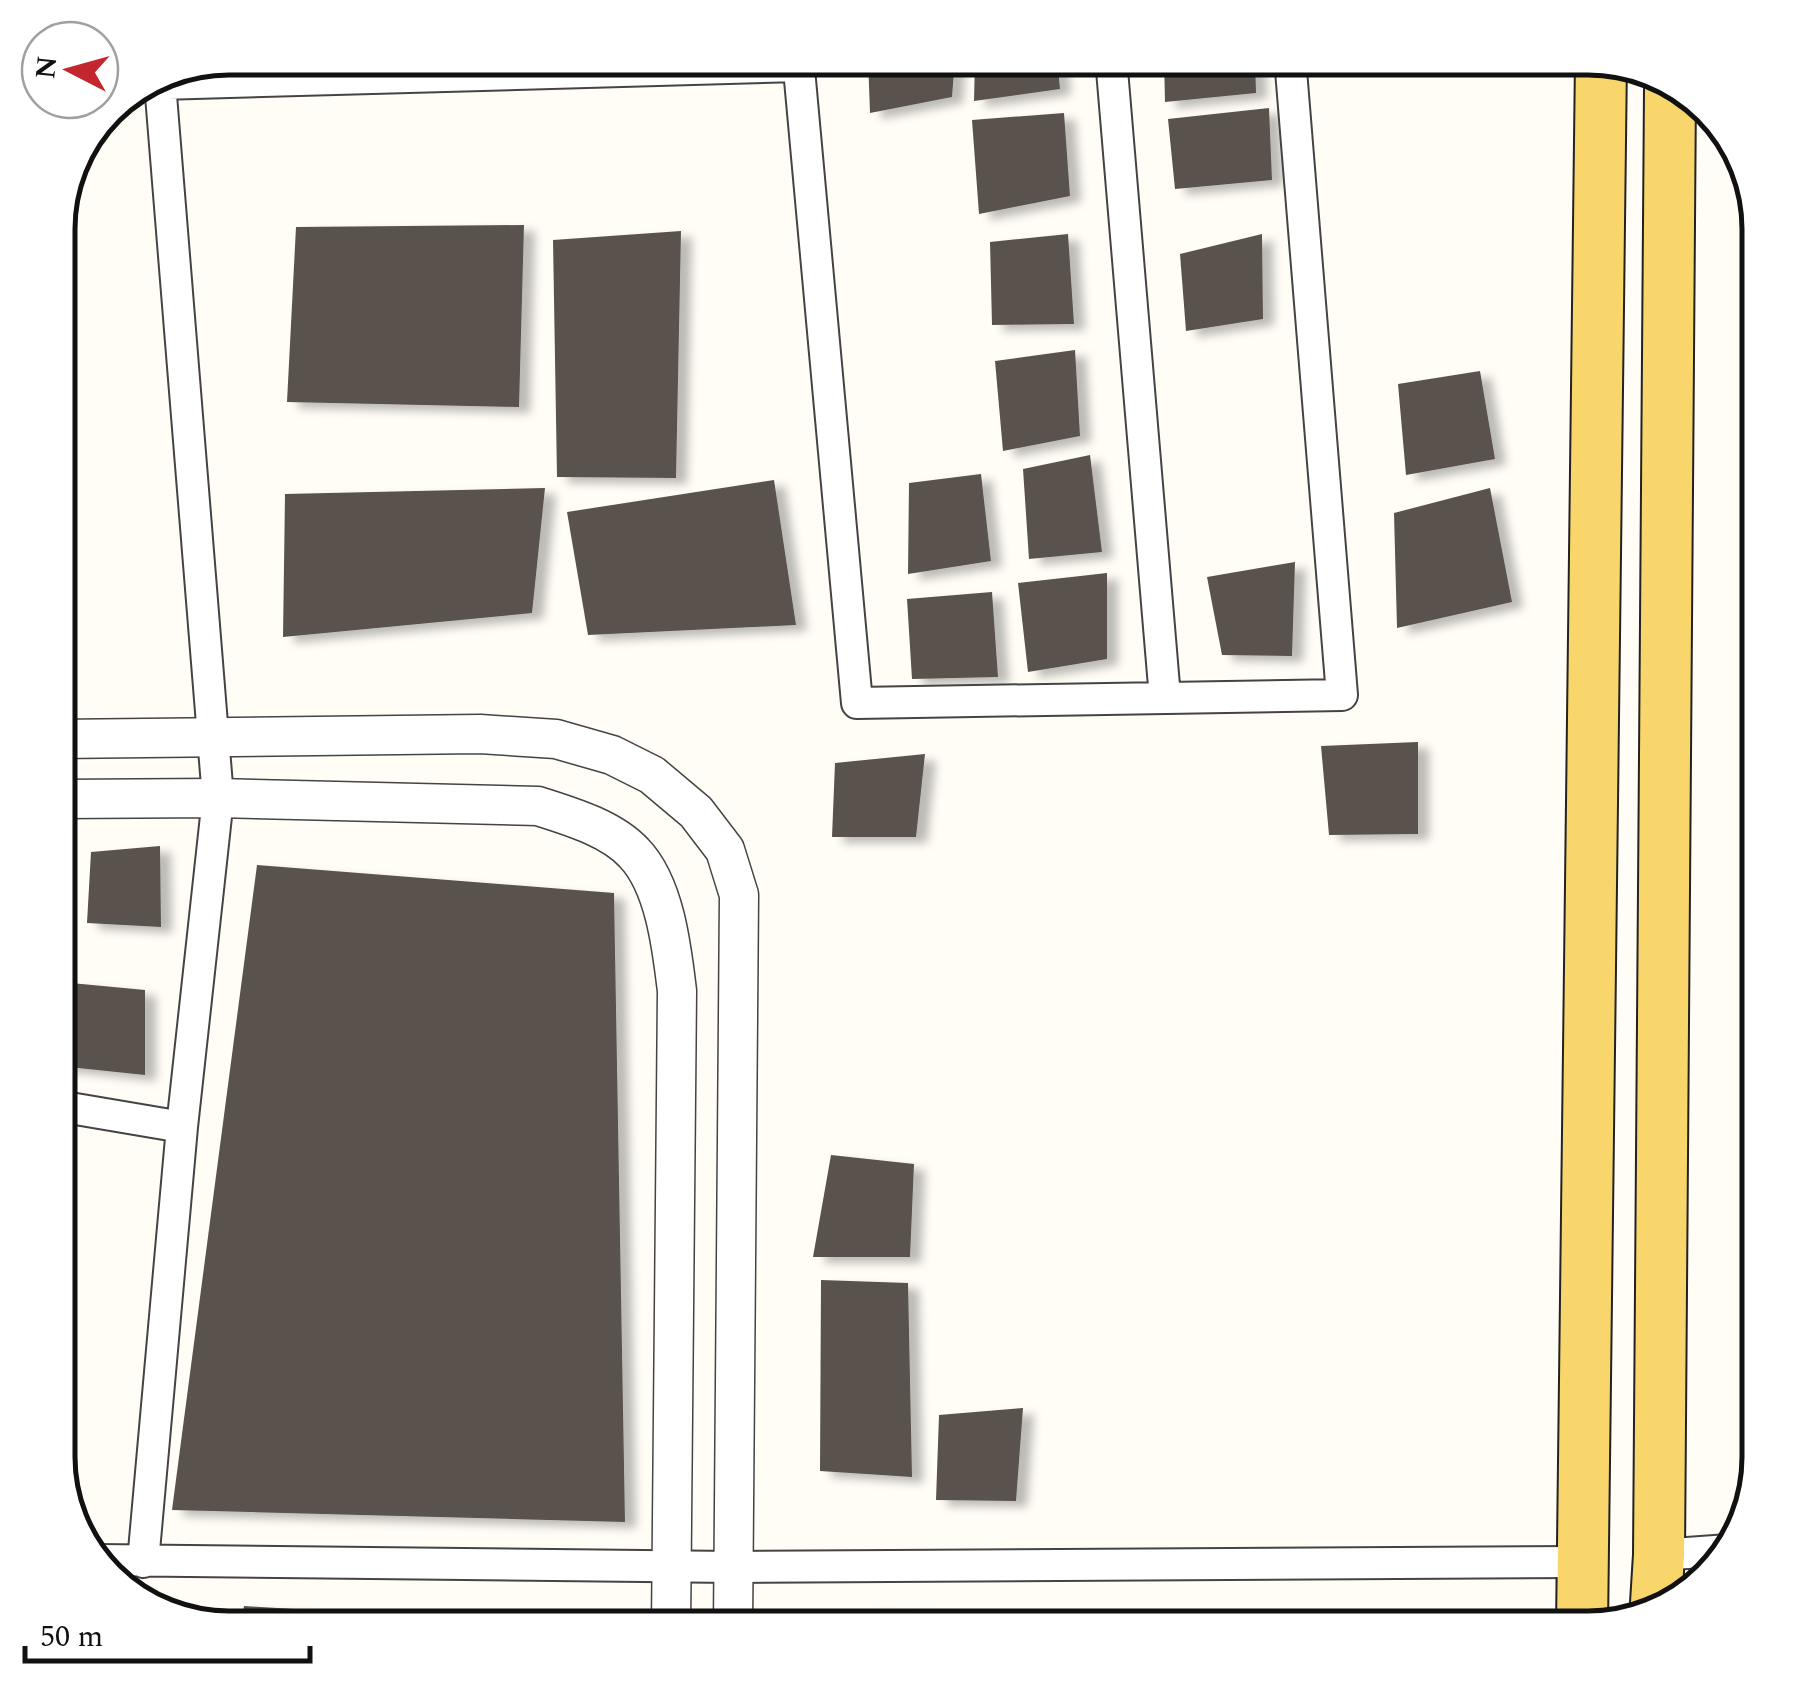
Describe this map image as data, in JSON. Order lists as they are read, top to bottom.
{
  "scale_bar": "50 m",
  "north": "left"
}
